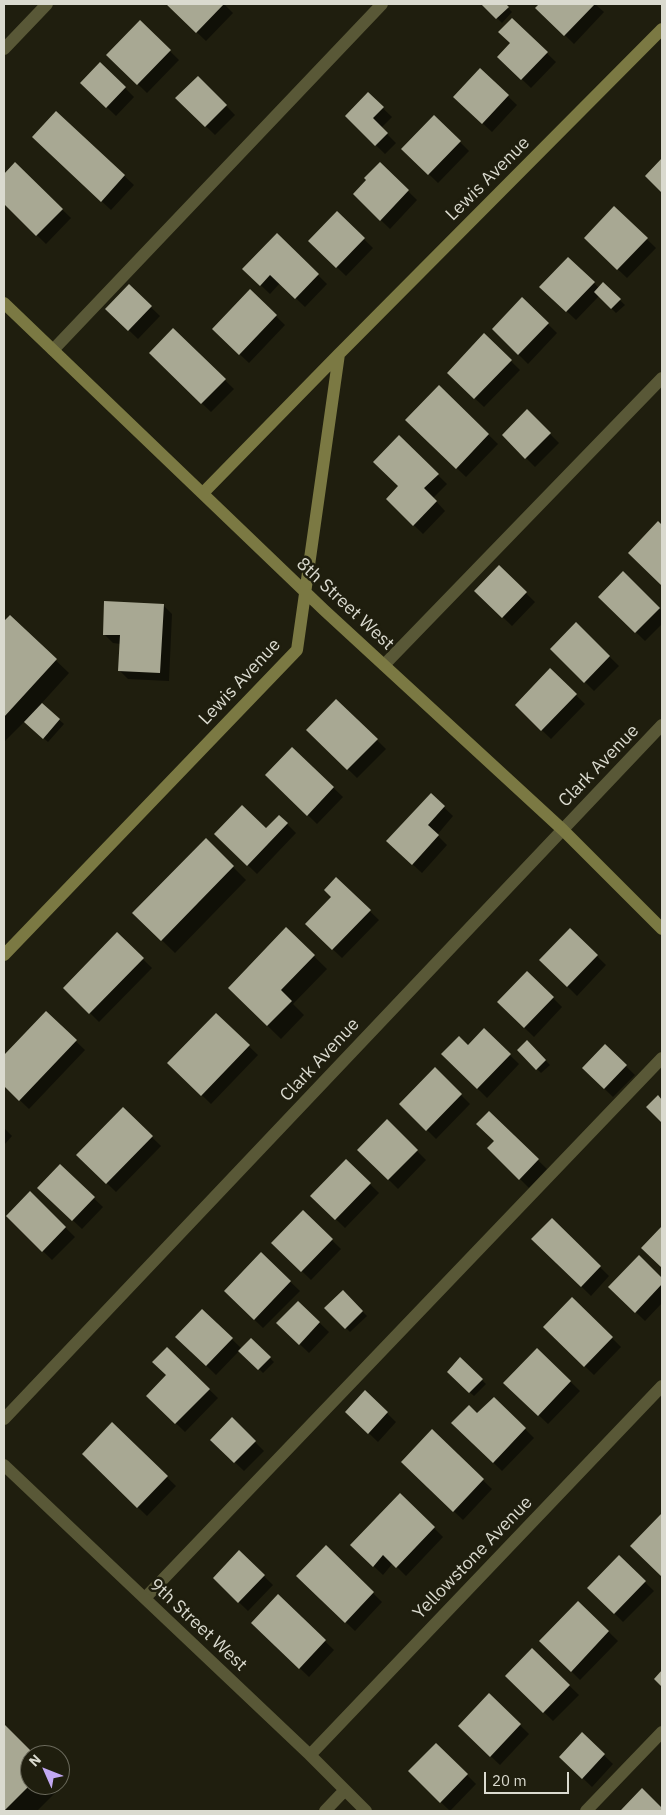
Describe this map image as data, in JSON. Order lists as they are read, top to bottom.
{
  "streets": {
    "street": [
      "Lewis Avenue",
      "8th Street West",
      "Clark Avenue",
      "Yellowstone Avenue",
      "9th Street West"
    ]
  },
  "crossings": [
    ["Lewis Avenue", "8th Street West"],
    ["8th Street West", "Clark Avenue"],
    ["Yellowstone Avenue", "9th Street West"]
  ],
  "scale_bar": "20 m",
  "north": "top left"
}
